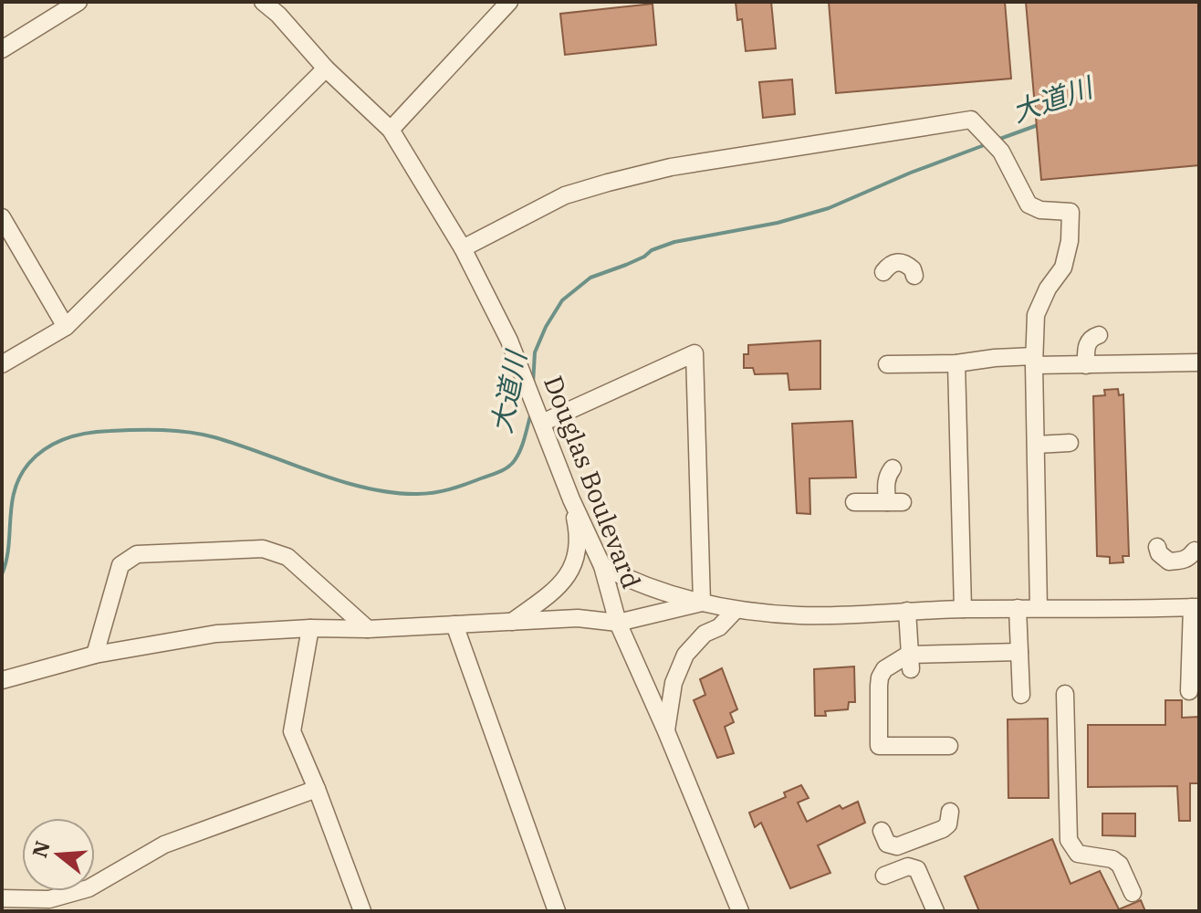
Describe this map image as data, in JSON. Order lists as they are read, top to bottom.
{
  "streets": {
    "street": ["Douglas Boulevard"]
  },
  "water": ["大道川"],
  "north": "left"
}
